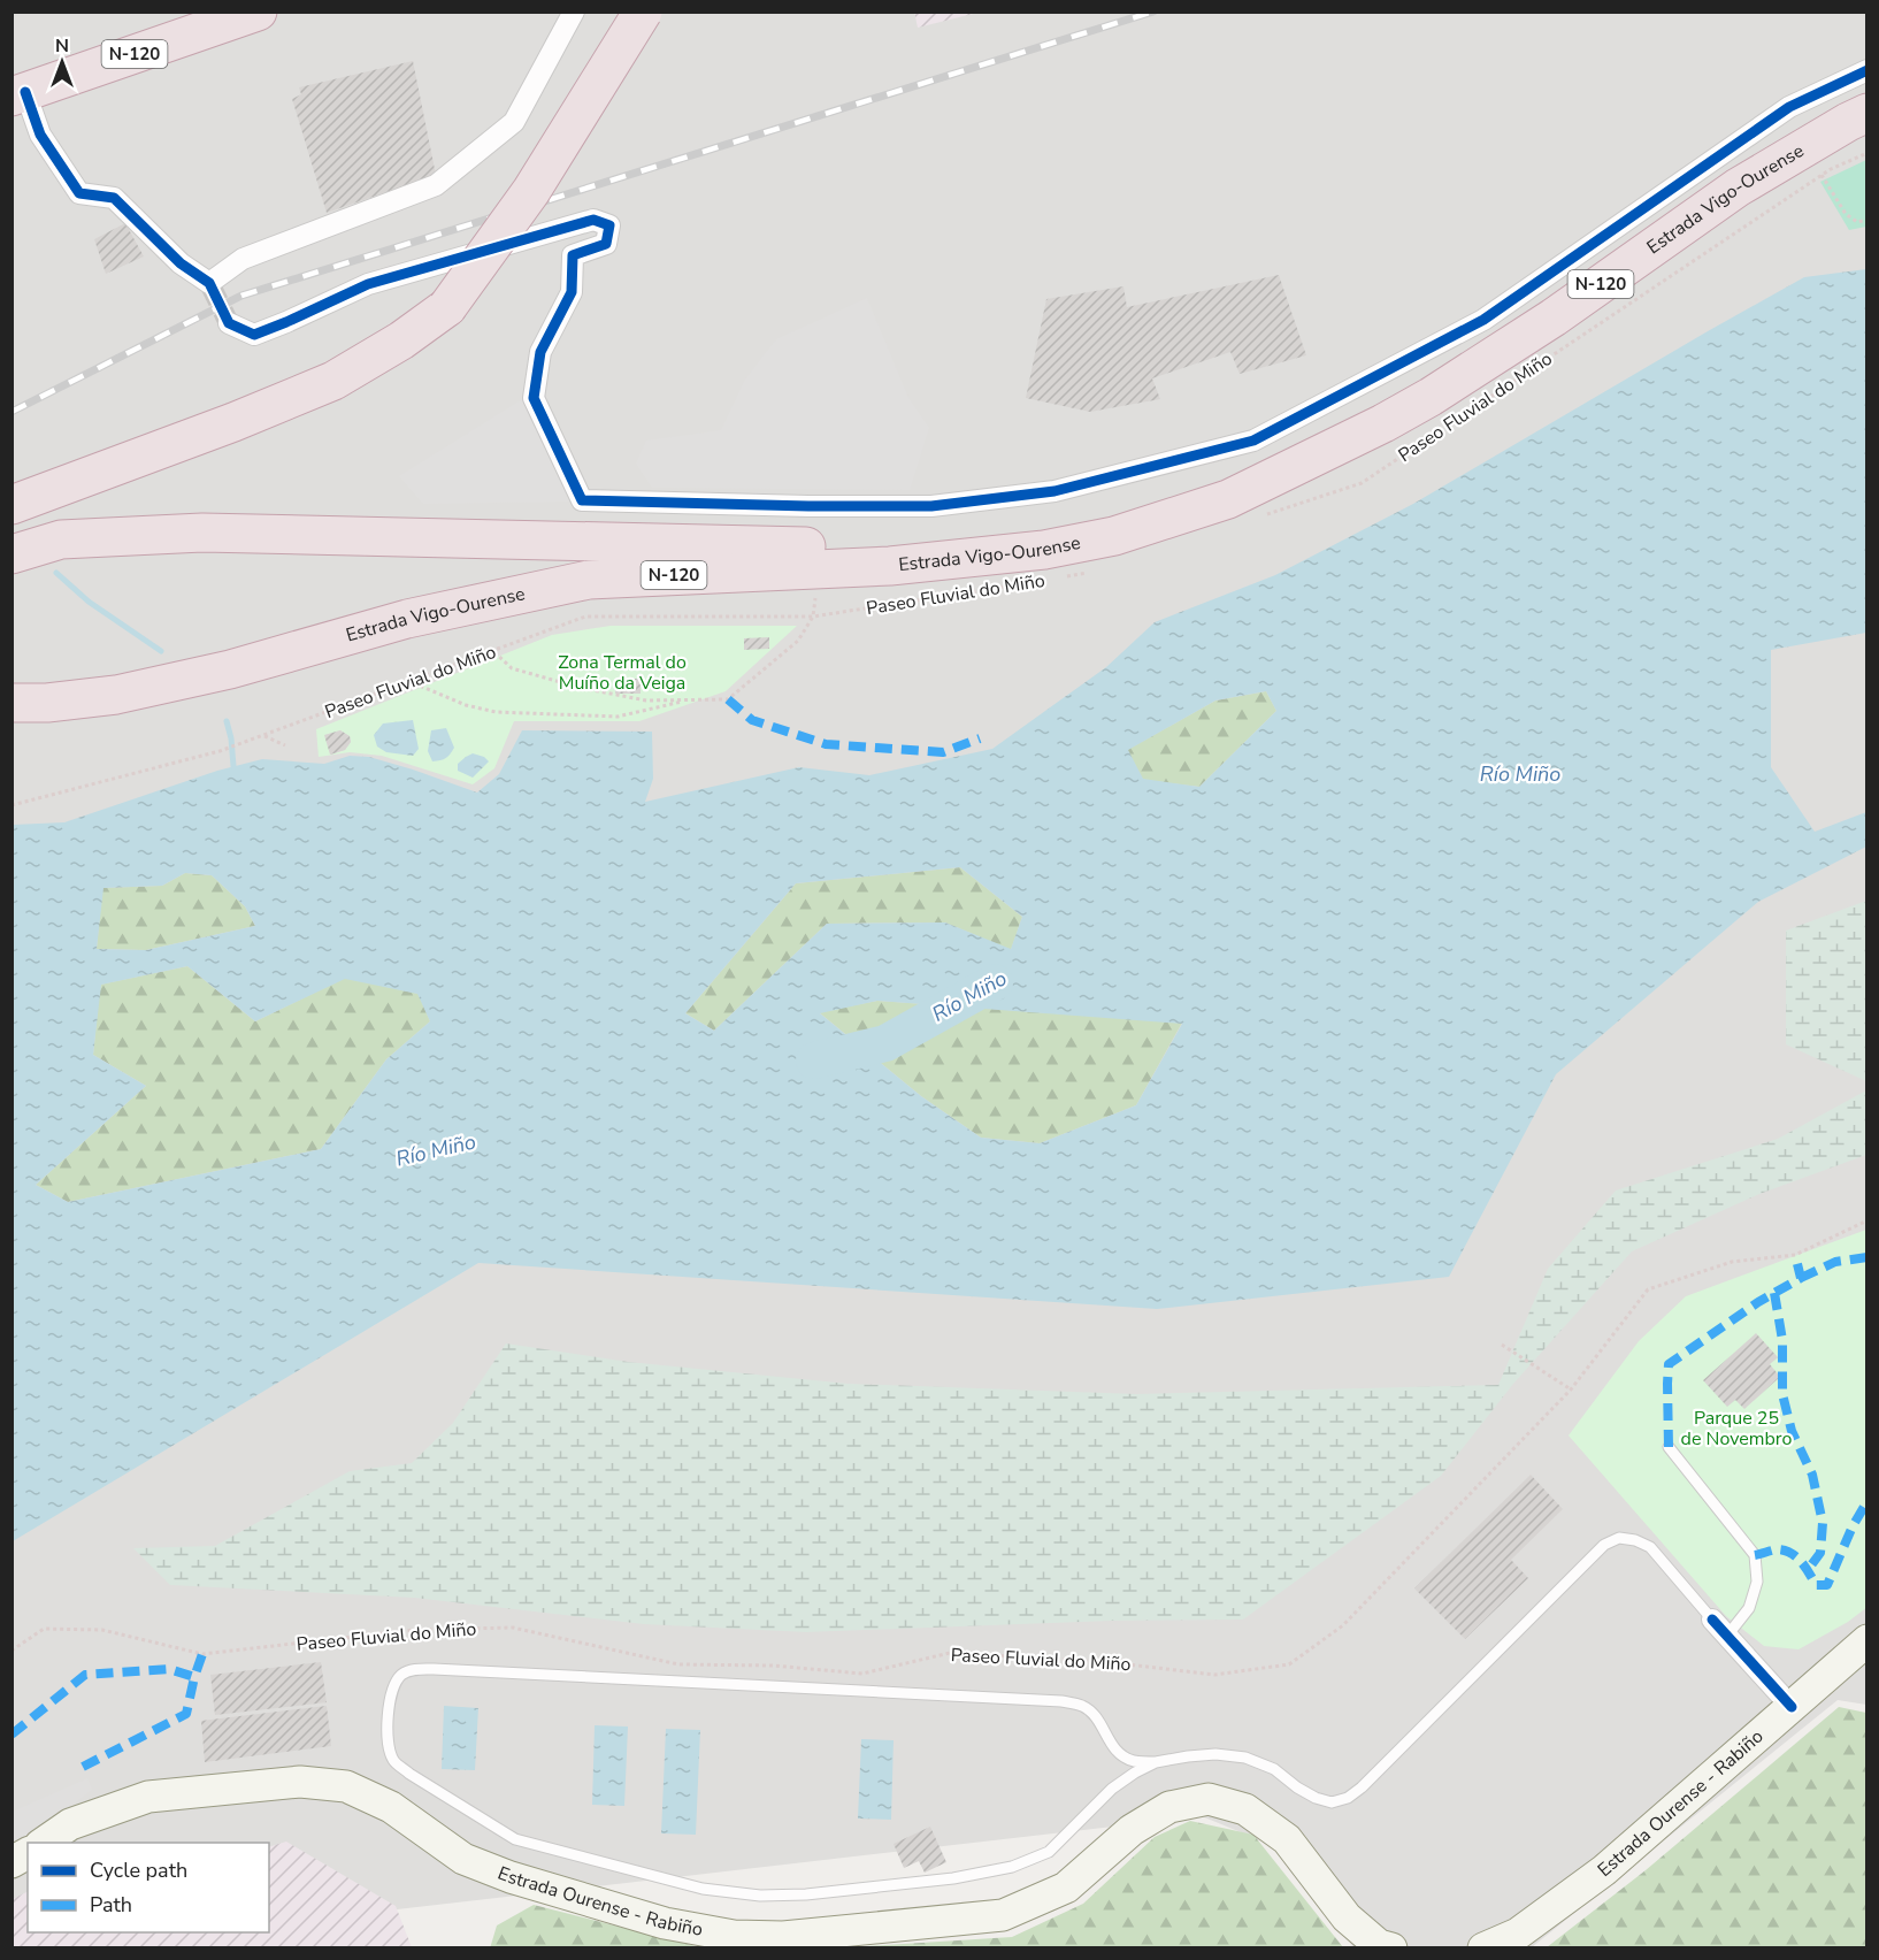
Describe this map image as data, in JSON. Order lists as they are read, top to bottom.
{
  "streets": {
    "highway": ["N-120", "Estrada Vigo-Ourense"],
    "main road": ["Estrada Ourense - Rabiño"],
    "path": ["Paseo Fluvial do Miño"]
  },
  "water": ["Río Miño"],
  "parks": ["Zona Termal do Muíño da Veiga", "Parque 25 de Novembro"],
  "legend": ["Cycle path", "Path"],
  "north": "top"
}
